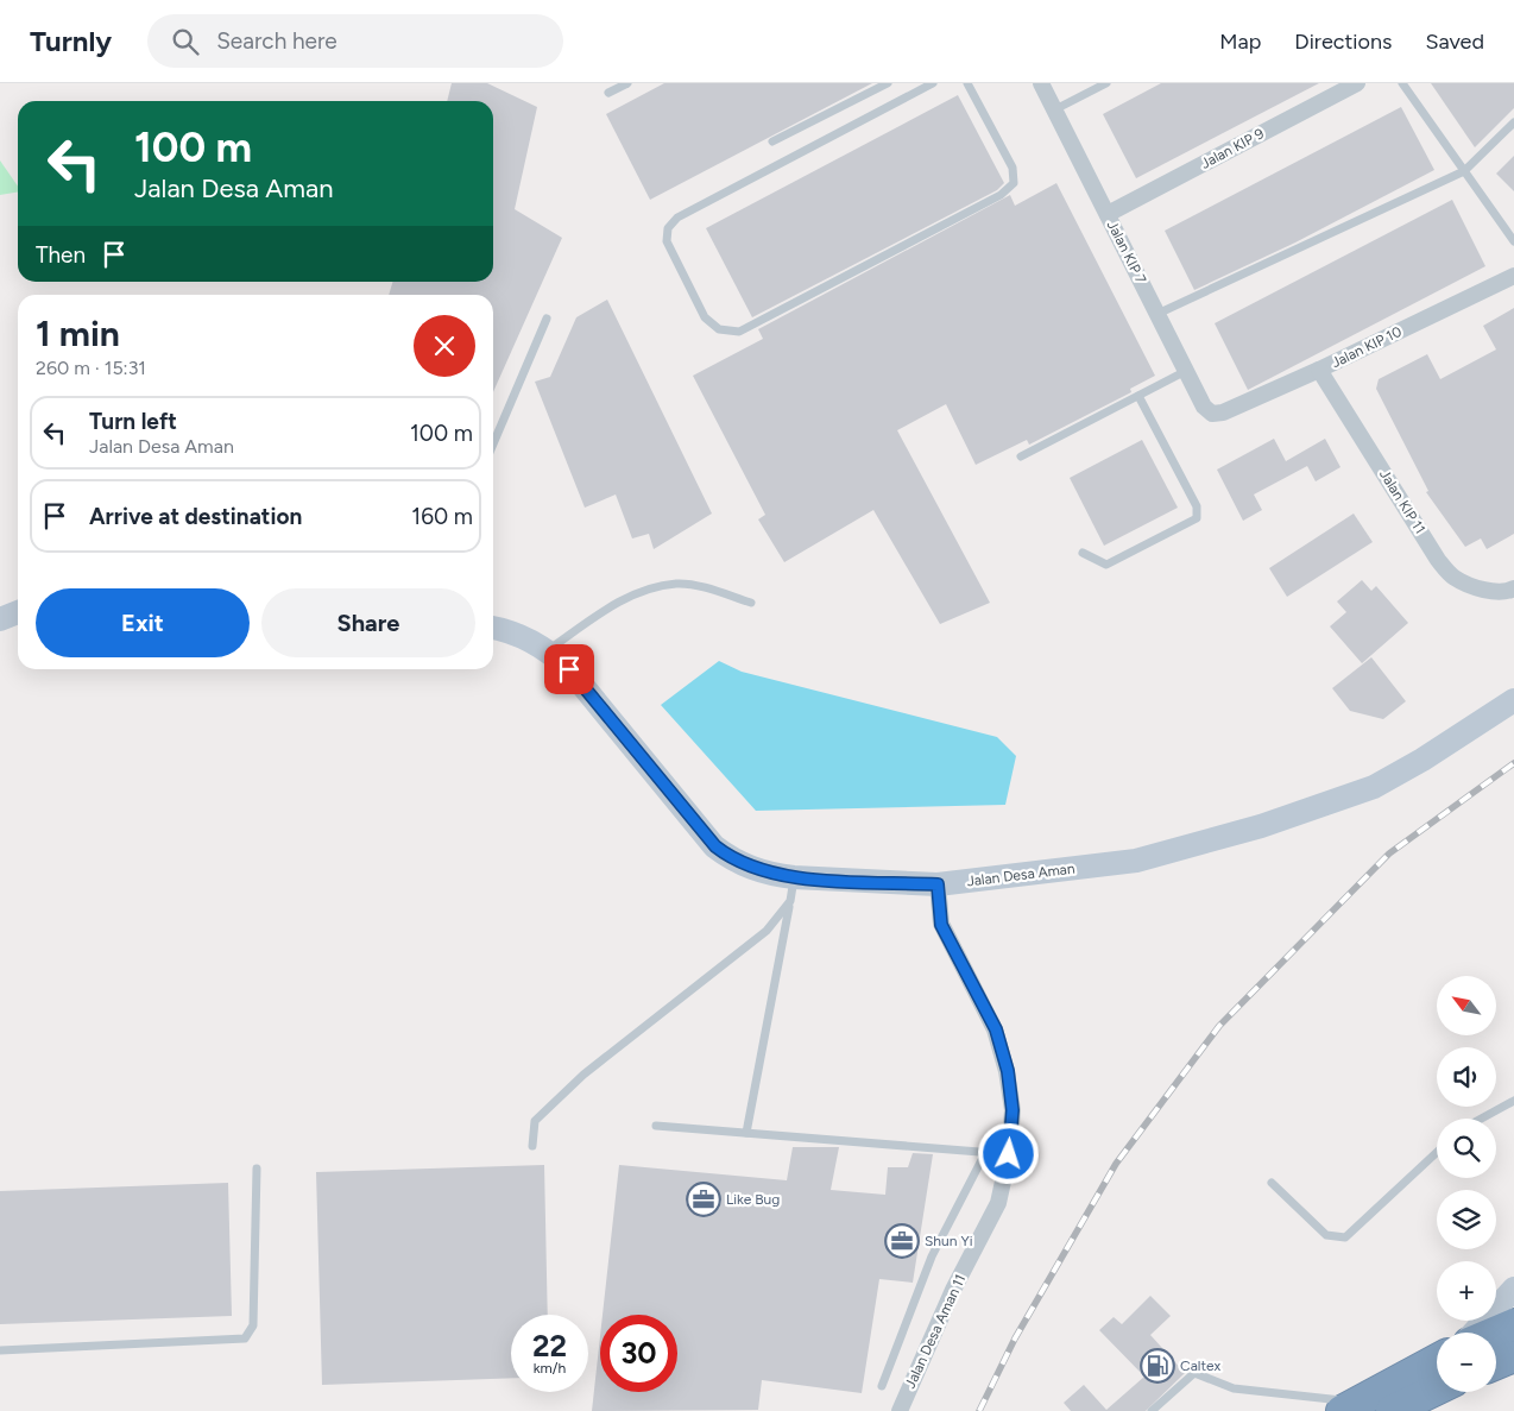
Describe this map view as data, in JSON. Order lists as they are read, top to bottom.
{
  "streets": {
    "street": [
      "Jalan KIP 9",
      "Jalan KIP 7",
      "Jalan KIP 10",
      "Jalan KIP 11",
      "Jalan Desa Aman",
      "Jalan Desa Aman 11"
    ]
  },
  "crossings": [
    ["Jalan KIP 9", "Jalan KIP 7"],
    ["Jalan KIP 7", "Jalan KIP 10"],
    ["Jalan KIP 10", "Jalan KIP 11"],
    ["Jalan Desa Aman", "Jalan Desa Aman 11"]
  ],
  "places": {
    "office": ["Like Bug", "Shun Yi"],
    "fuel station": ["Caltex"]
  },
  "north": "top left",
  "page": {
    "header": "Turnly",
    "search": "Search here",
    "nav": ["Map", "Directions", "Saved"],
    "turn": ["100 m", "Jalan Desa Aman"],
    "then": "Then",
    "heading": ["1 min", "260 m · 15:31"],
    "list": [
      {
        "name": "Turn left",
        "note": "Jalan Desa Aman",
        "value": "100 m"
      },
      {
        "name": "Arrive at destination",
        "value": "160 m"
      }
    ],
    "buttons": ["Exit", "Share"],
    "map_buttons": ["+", "−"],
    "speed": "22 km/h",
    "limit": "30"
  }
}
